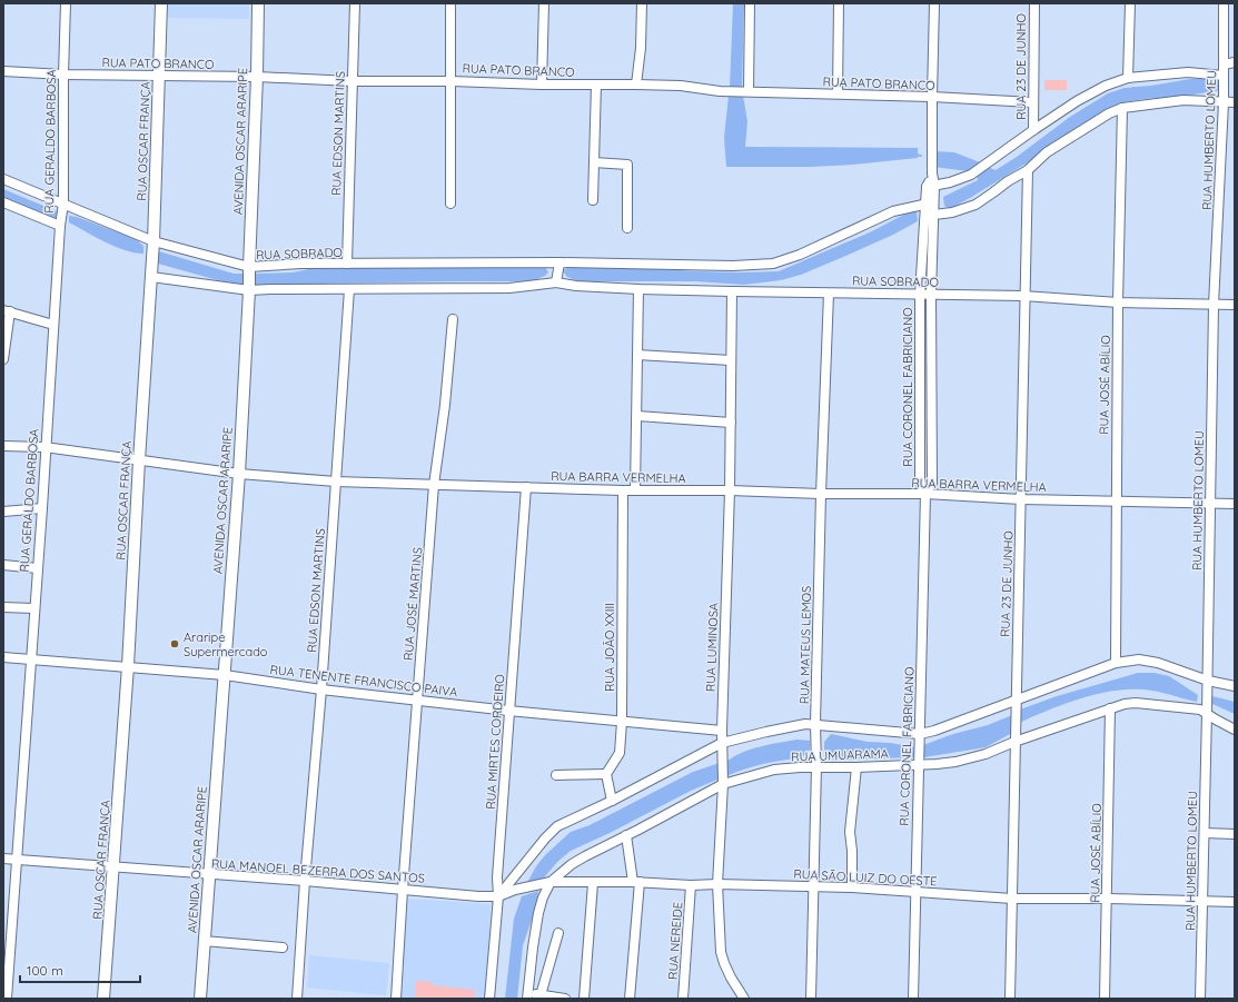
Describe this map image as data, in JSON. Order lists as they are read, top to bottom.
{
  "streets": {
    "street": [
      "RUA PATO BRANCO",
      "RUA 23 DE JUNHO",
      "RUA EDSON MARTINS",
      "RUA HUMBERTO LOMEU",
      "RUA GERALDO BARBOSA",
      "RUA OSCAR FRANÇA",
      "AVENIDA OSCAR ARARIPE",
      "RUA SOBRADO",
      "RUA JOSÉ ABÍLIO",
      "RUA CORONEL FABRICIANO",
      "RUA BARRA VERMELHA",
      "RUA JOSÉ MARTINS",
      "RUA MATEUS LEMOS",
      "RUA JOÃO XXIII",
      "RUA LUMINOSA",
      "RUA TENENTE FRANCISCO PAIVA",
      "RUA MIRTES CORDEIRO",
      "RUA UMUARAMA",
      "RUA MANOEL BEZERRA DOS SANTOS",
      "RUA SÃO LUIZ DO OESTE",
      "RUA NEREIDE"
    ]
  },
  "crossings": [
    ["RUA PATO BRANCO", "RUA 23 DE JUNHO"],
    ["RUA PATO BRANCO", "RUA EDSON MARTINS"],
    ["RUA PATO BRANCO", "RUA GERALDO BARBOSA"],
    ["RUA PATO BRANCO", "RUA OSCAR FRANÇA"],
    ["RUA PATO BRANCO", "AVENIDA OSCAR ARARIPE"],
    ["RUA PATO BRANCO", "RUA CORONEL FABRICIANO"],
    ["RUA 23 DE JUNHO", "RUA SOBRADO"],
    ["RUA 23 DE JUNHO", "RUA BARRA VERMELHA"],
    ["RUA 23 DE JUNHO", "RUA UMUARAMA"],
    ["RUA 23 DE JUNHO", "RUA SÃO LUIZ DO OESTE"],
    ["RUA EDSON MARTINS", "RUA SOBRADO"],
    ["RUA EDSON MARTINS", "RUA BARRA VERMELHA"],
    ["RUA EDSON MARTINS", "RUA TENENTE FRANCISCO PAIVA"],
    ["RUA EDSON MARTINS", "RUA MANOEL BEZERRA DOS SANTOS"],
    ["RUA HUMBERTO LOMEU", "RUA SOBRADO"],
    ["RUA HUMBERTO LOMEU", "RUA BARRA VERMELHA"],
    ["RUA HUMBERTO LOMEU", "RUA UMUARAMA"],
    ["RUA HUMBERTO LOMEU", "RUA SÃO LUIZ DO OESTE"],
    ["RUA GERALDO BARBOSA", "RUA SOBRADO"],
    ["RUA GERALDO BARBOSA", "RUA BARRA VERMELHA"],
    ["RUA GERALDO BARBOSA", "RUA TENENTE FRANCISCO PAIVA"],
    ["RUA GERALDO BARBOSA", "RUA MANOEL BEZERRA DOS SANTOS"],
    ["RUA OSCAR FRANÇA", "RUA SOBRADO"],
    ["RUA OSCAR FRANÇA", "RUA BARRA VERMELHA"],
    ["RUA OSCAR FRANÇA", "RUA TENENTE FRANCISCO PAIVA"],
    ["RUA OSCAR FRANÇA", "RUA MANOEL BEZERRA DOS SANTOS"],
    ["AVENIDA OSCAR ARARIPE", "RUA SOBRADO"],
    ["AVENIDA OSCAR ARARIPE", "RUA BARRA VERMELHA"],
    ["AVENIDA OSCAR ARARIPE", "RUA TENENTE FRANCISCO PAIVA"],
    ["AVENIDA OSCAR ARARIPE", "RUA MANOEL BEZERRA DOS SANTOS"],
    ["RUA SOBRADO", "RUA JOSÉ ABÍLIO"],
    ["RUA SOBRADO", "RUA CORONEL FABRICIANO"],
    ["RUA SOBRADO", "RUA MATEUS LEMOS"],
    ["RUA SOBRADO", "RUA LUMINOSA"],
    ["RUA JOSÉ ABÍLIO", "RUA BARRA VERMELHA"],
    ["RUA JOSÉ ABÍLIO", "RUA UMUARAMA"],
    ["RUA JOSÉ ABÍLIO", "RUA SÃO LUIZ DO OESTE"],
    ["RUA CORONEL FABRICIANO", "RUA BARRA VERMELHA"],
    ["RUA CORONEL FABRICIANO", "RUA UMUARAMA"],
    ["RUA CORONEL FABRICIANO", "RUA SÃO LUIZ DO OESTE"],
    ["RUA BARRA VERMELHA", "RUA JOSÉ MARTINS"],
    ["RUA BARRA VERMELHA", "RUA MATEUS LEMOS"],
    ["RUA BARRA VERMELHA", "RUA JOÃO XXIII"],
    ["RUA BARRA VERMELHA", "RUA LUMINOSA"],
    ["RUA BARRA VERMELHA", "RUA MIRTES CORDEIRO"],
    ["RUA JOSÉ MARTINS", "RUA TENENTE FRANCISCO PAIVA"],
    ["RUA JOSÉ MARTINS", "RUA MANOEL BEZERRA DOS SANTOS"],
    ["RUA MATEUS LEMOS", "RUA UMUARAMA"],
    ["RUA MATEUS LEMOS", "RUA SÃO LUIZ DO OESTE"],
    ["RUA JOÃO XXIII", "RUA TENENTE FRANCISCO PAIVA"],
    ["RUA LUMINOSA", "RUA TENENTE FRANCISCO PAIVA"],
    ["RUA LUMINOSA", "RUA UMUARAMA"],
    ["RUA LUMINOSA", "RUA SÃO LUIZ DO OESTE"],
    ["RUA TENENTE FRANCISCO PAIVA", "RUA MIRTES CORDEIRO"],
    ["RUA MIRTES CORDEIRO", "RUA UMUARAMA"],
    ["RUA MIRTES CORDEIRO", "RUA MANOEL BEZERRA DOS SANTOS"],
    ["RUA MIRTES CORDEIRO", "RUA SÃO LUIZ DO OESTE"],
    ["RUA UMUARAMA", "RUA MANOEL BEZERRA DOS SANTOS"],
    ["RUA UMUARAMA", "RUA SÃO LUIZ DO OESTE"],
    ["RUA MANOEL BEZERRA DOS SANTOS", "RUA SÃO LUIZ DO OESTE"],
    ["RUA SÃO LUIZ DO OESTE", "RUA NEREIDE"]
  ],
  "places": ["Araripe Supermercado"],
  "scale_bar": "100 m"
}
